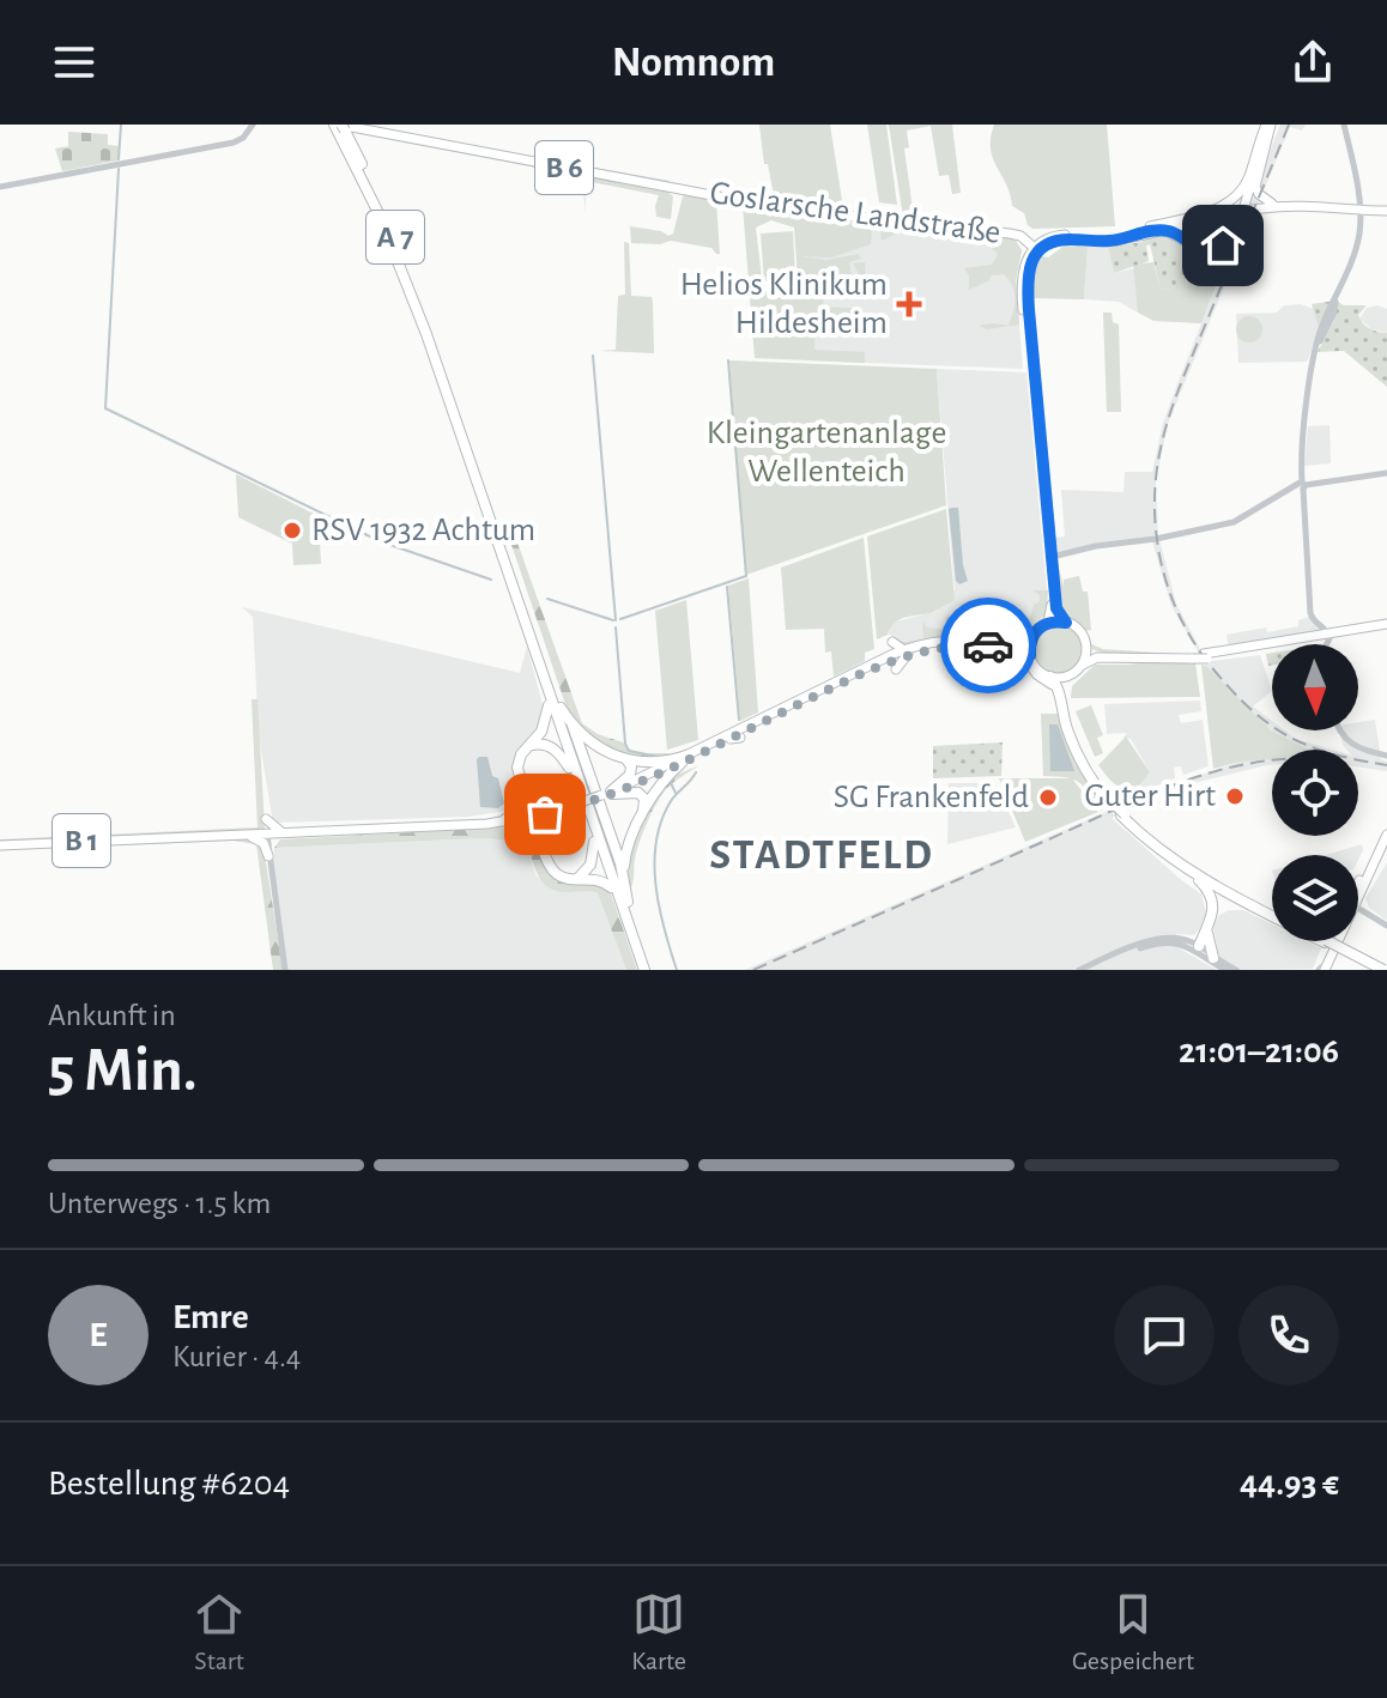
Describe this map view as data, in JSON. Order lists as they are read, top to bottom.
{
  "streets": {
    "highway": ["A 7"],
    "main road": ["B 6", "Goslarsche Landstraße", "B 1"]
  },
  "crossings": [
    ["Goslarsche Landstraße", "A 7"]
  ],
  "districts": ["STADTFELD"],
  "parks": ["Kleingartenanlage Wellenteich"],
  "places": {
    "health": ["Helios Klinikum Hildesheim"],
    "other": ["RSV 1932 Achtum", "Guter Hirt", "SG Frankenfeld"]
  },
  "north": "bottom",
  "page": {
    "header": "Nomnom",
    "heading": ["5 Min.", "Ankunft in", "21:01–21:06"],
    "panel": [
      "Emre",
      "Kurier · 4.4",
      "Bestellung #6204",
      "44.93 €"
    ],
    "bar": "Unterwegs · 1.5 km",
    "round": "E",
    "tabs": ["Start", "Karte", "Gespeichert"]
  }
}
